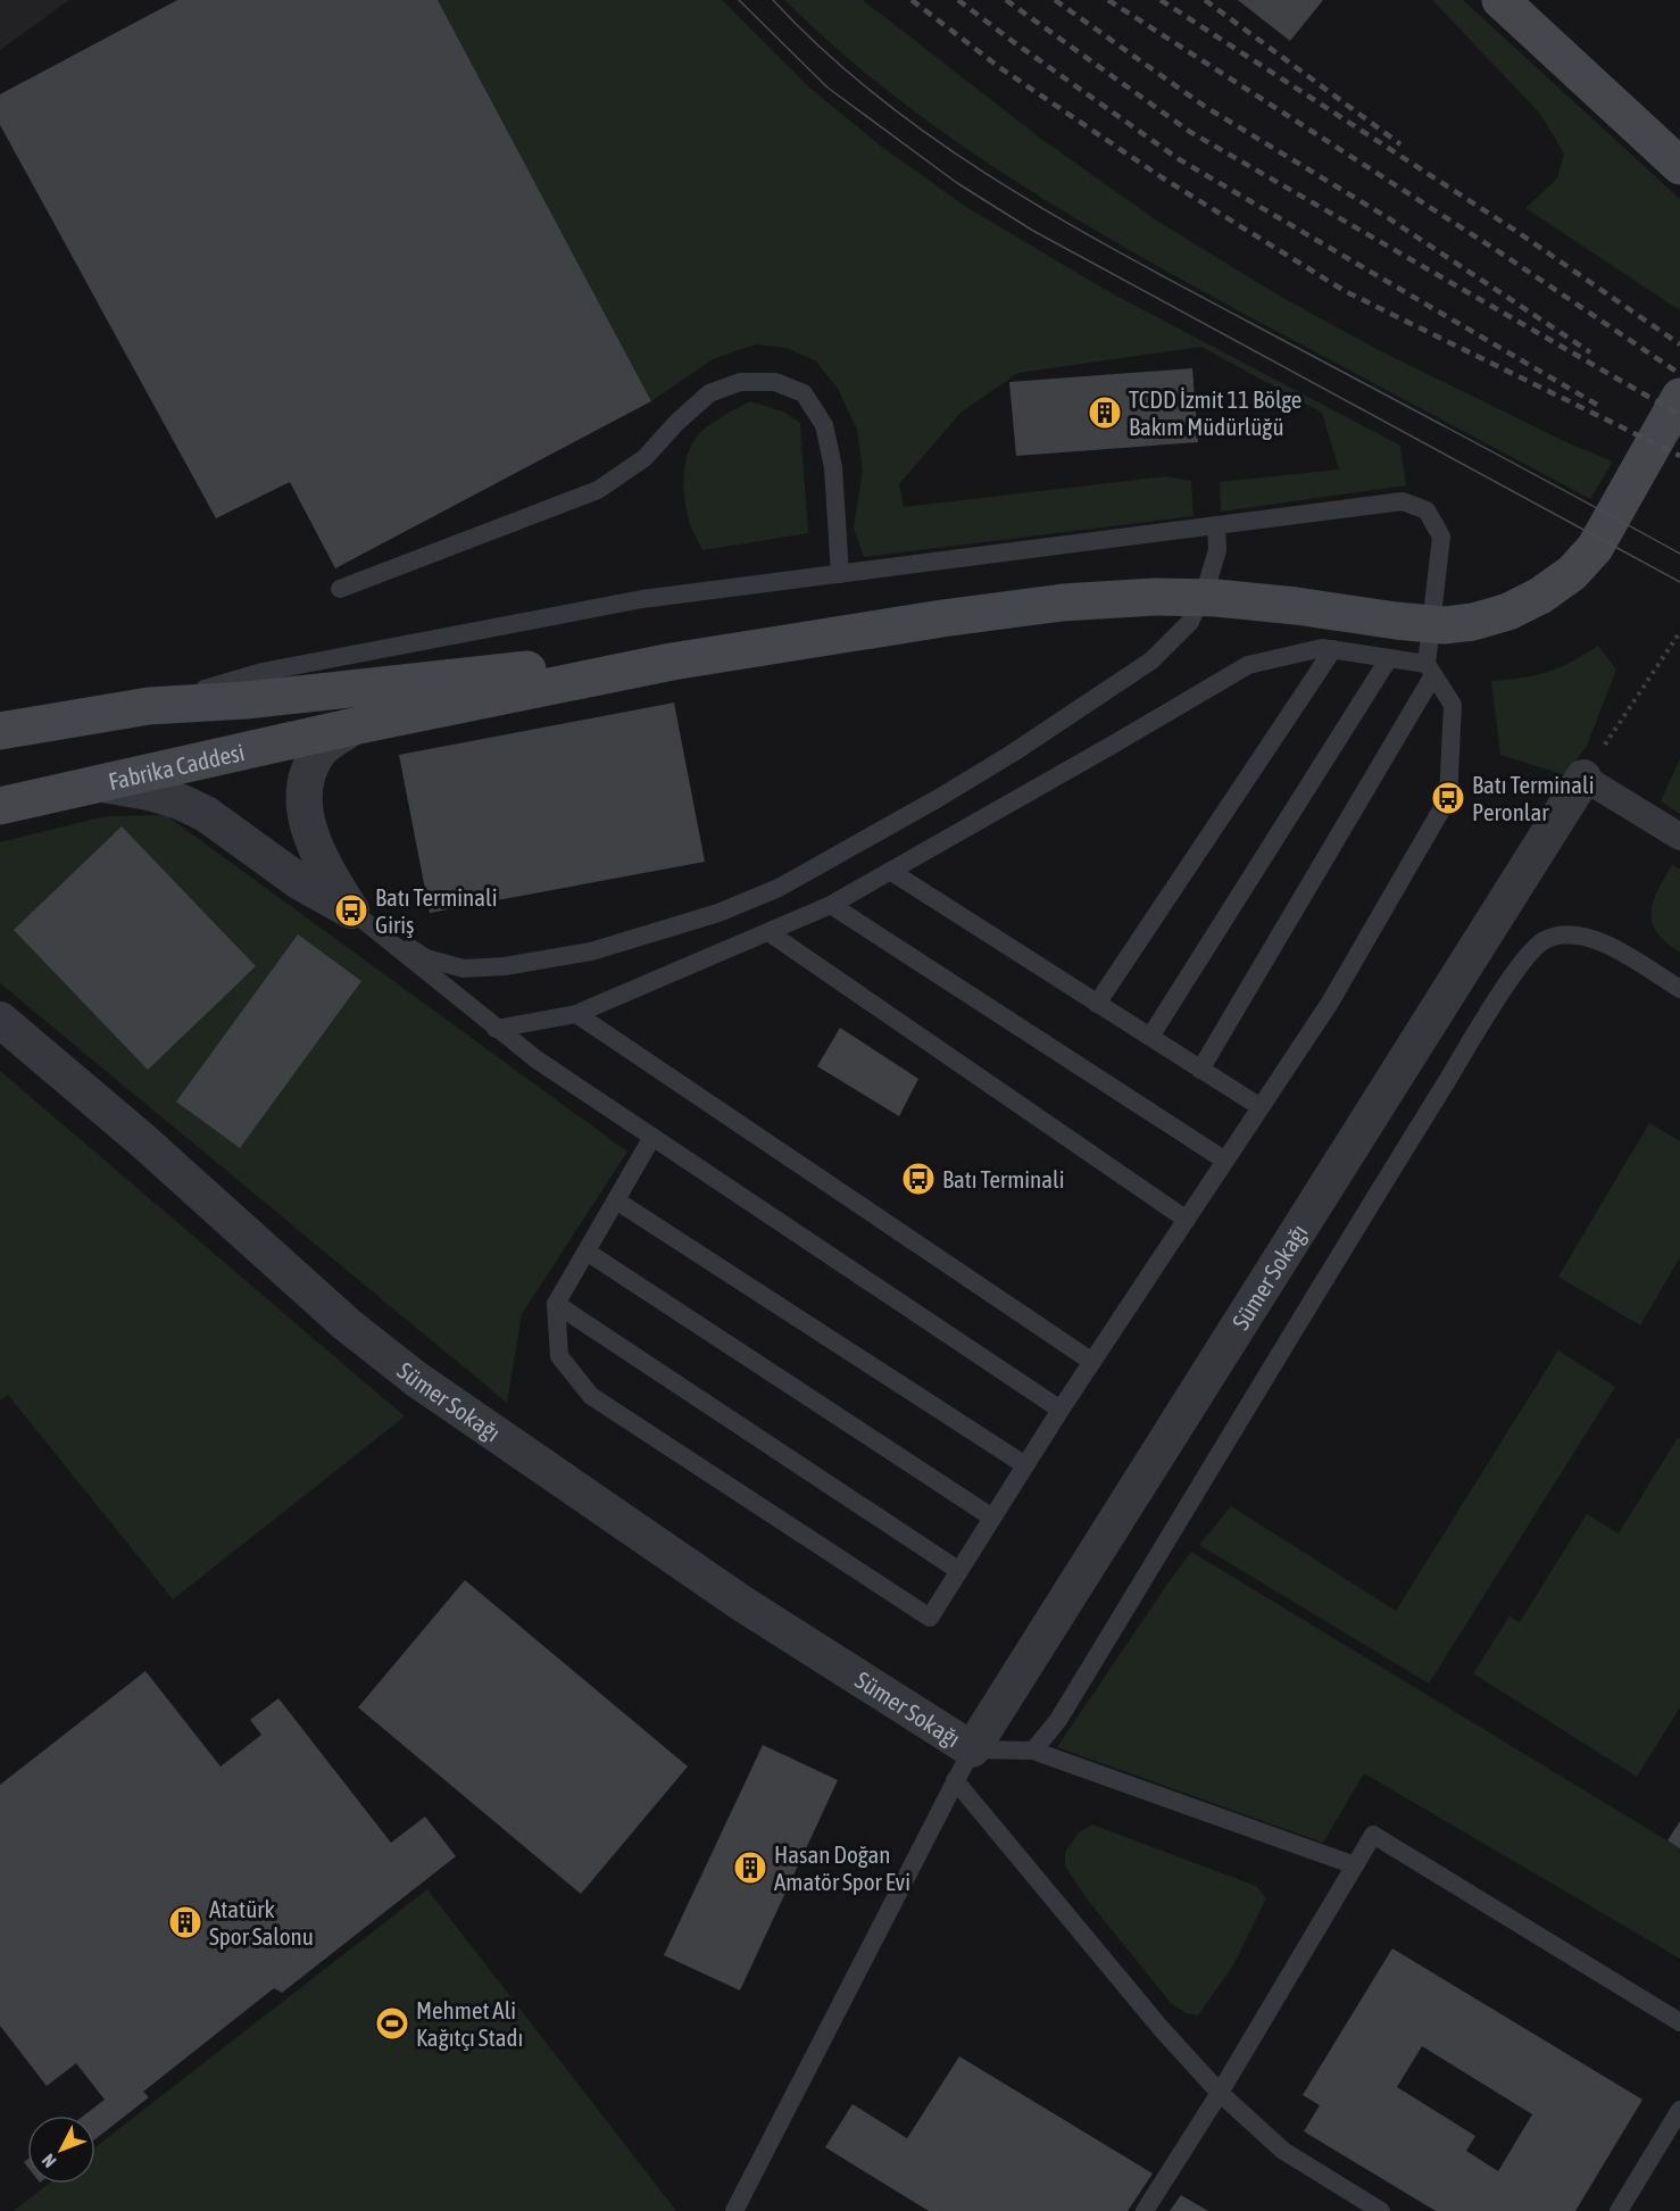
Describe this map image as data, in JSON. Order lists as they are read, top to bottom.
{
  "streets": {
    "main road": ["Fabrika Caddesi"],
    "street": ["Sümer Sokağı"]
  },
  "places": {
    "building": ["TCDD İzmit 11 Bölge Bakım Müdürlüğü", "Hasan Doğan Amatör Spor Evi", "Atatürk Spor Salonu"],
    "bus stop": ["Batı Terminali Peronlar", "Batı Terminali Giriş", "Batı Terminali"],
    "sports": ["Mehmet Ali Kağıtçı Stadı"]
  },
  "north": "bottom left"
}
